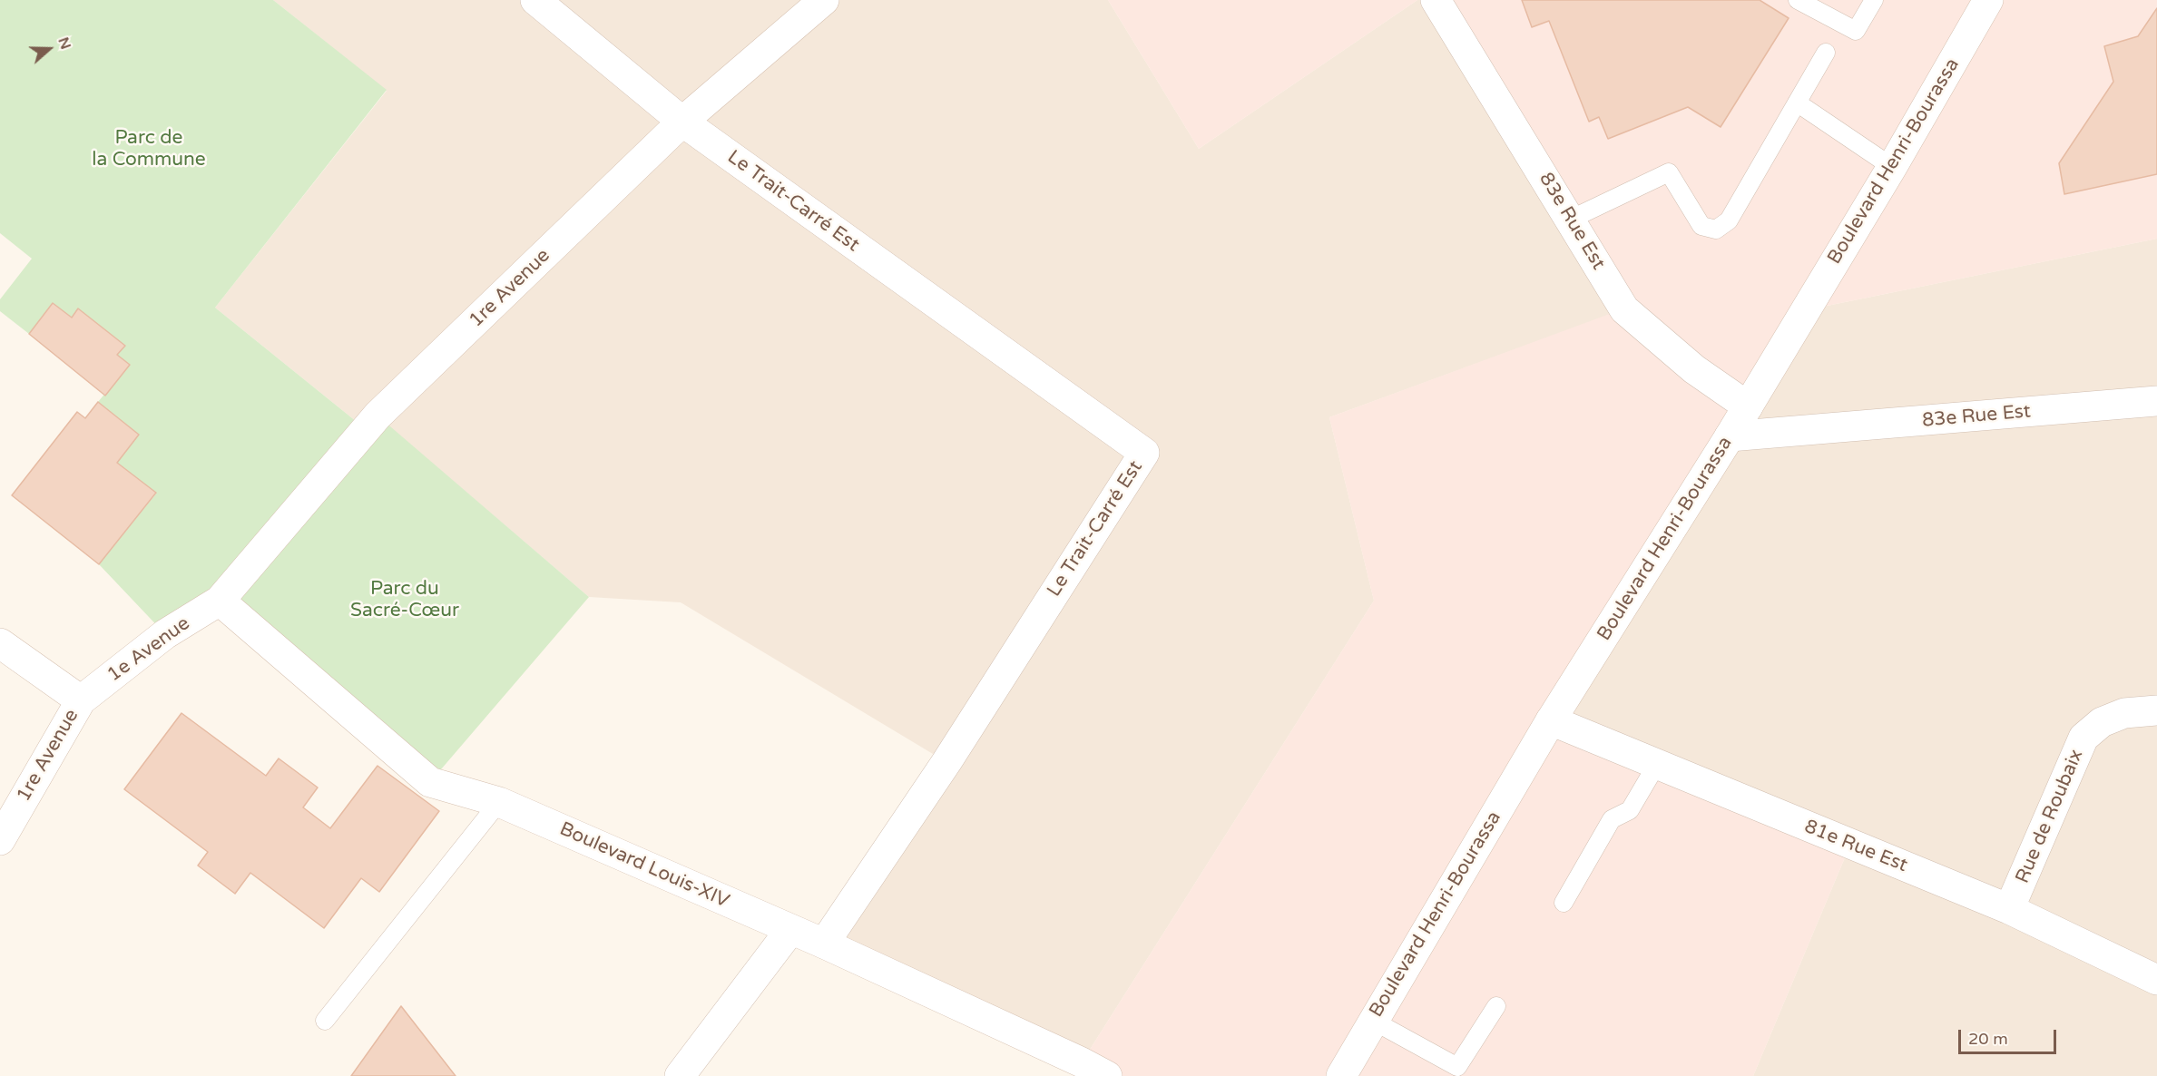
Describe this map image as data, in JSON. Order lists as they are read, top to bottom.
{
  "streets": {
    "street": [
      "Boulevard Henri-Bourassa",
      "Le Trait-Carré Est",
      "83e Rue Est",
      "1re Avenue",
      "1e Avenue",
      "Rue de Roubaix",
      "81e Rue Est",
      "Boulevard Louis-XIV"
    ]
  },
  "crossings": [
    ["Boulevard Henri-Bourassa", "83e Rue Est"],
    ["Boulevard Henri-Bourassa", "81e Rue Est"],
    ["Le Trait-Carré Est", "1re Avenue"],
    ["Le Trait-Carré Est", "Boulevard Louis-XIV"],
    ["1re Avenue", "1e Avenue"],
    ["1re Avenue", "Boulevard Louis-XIV"],
    ["1e Avenue", "Boulevard Louis-XIV"],
    ["Rue de Roubaix", "81e Rue Est"]
  ],
  "parks": ["Parc de la Commune", "Parc du Sacré-Cœur"],
  "scale_bar": "20 m",
  "north": "right"
}
